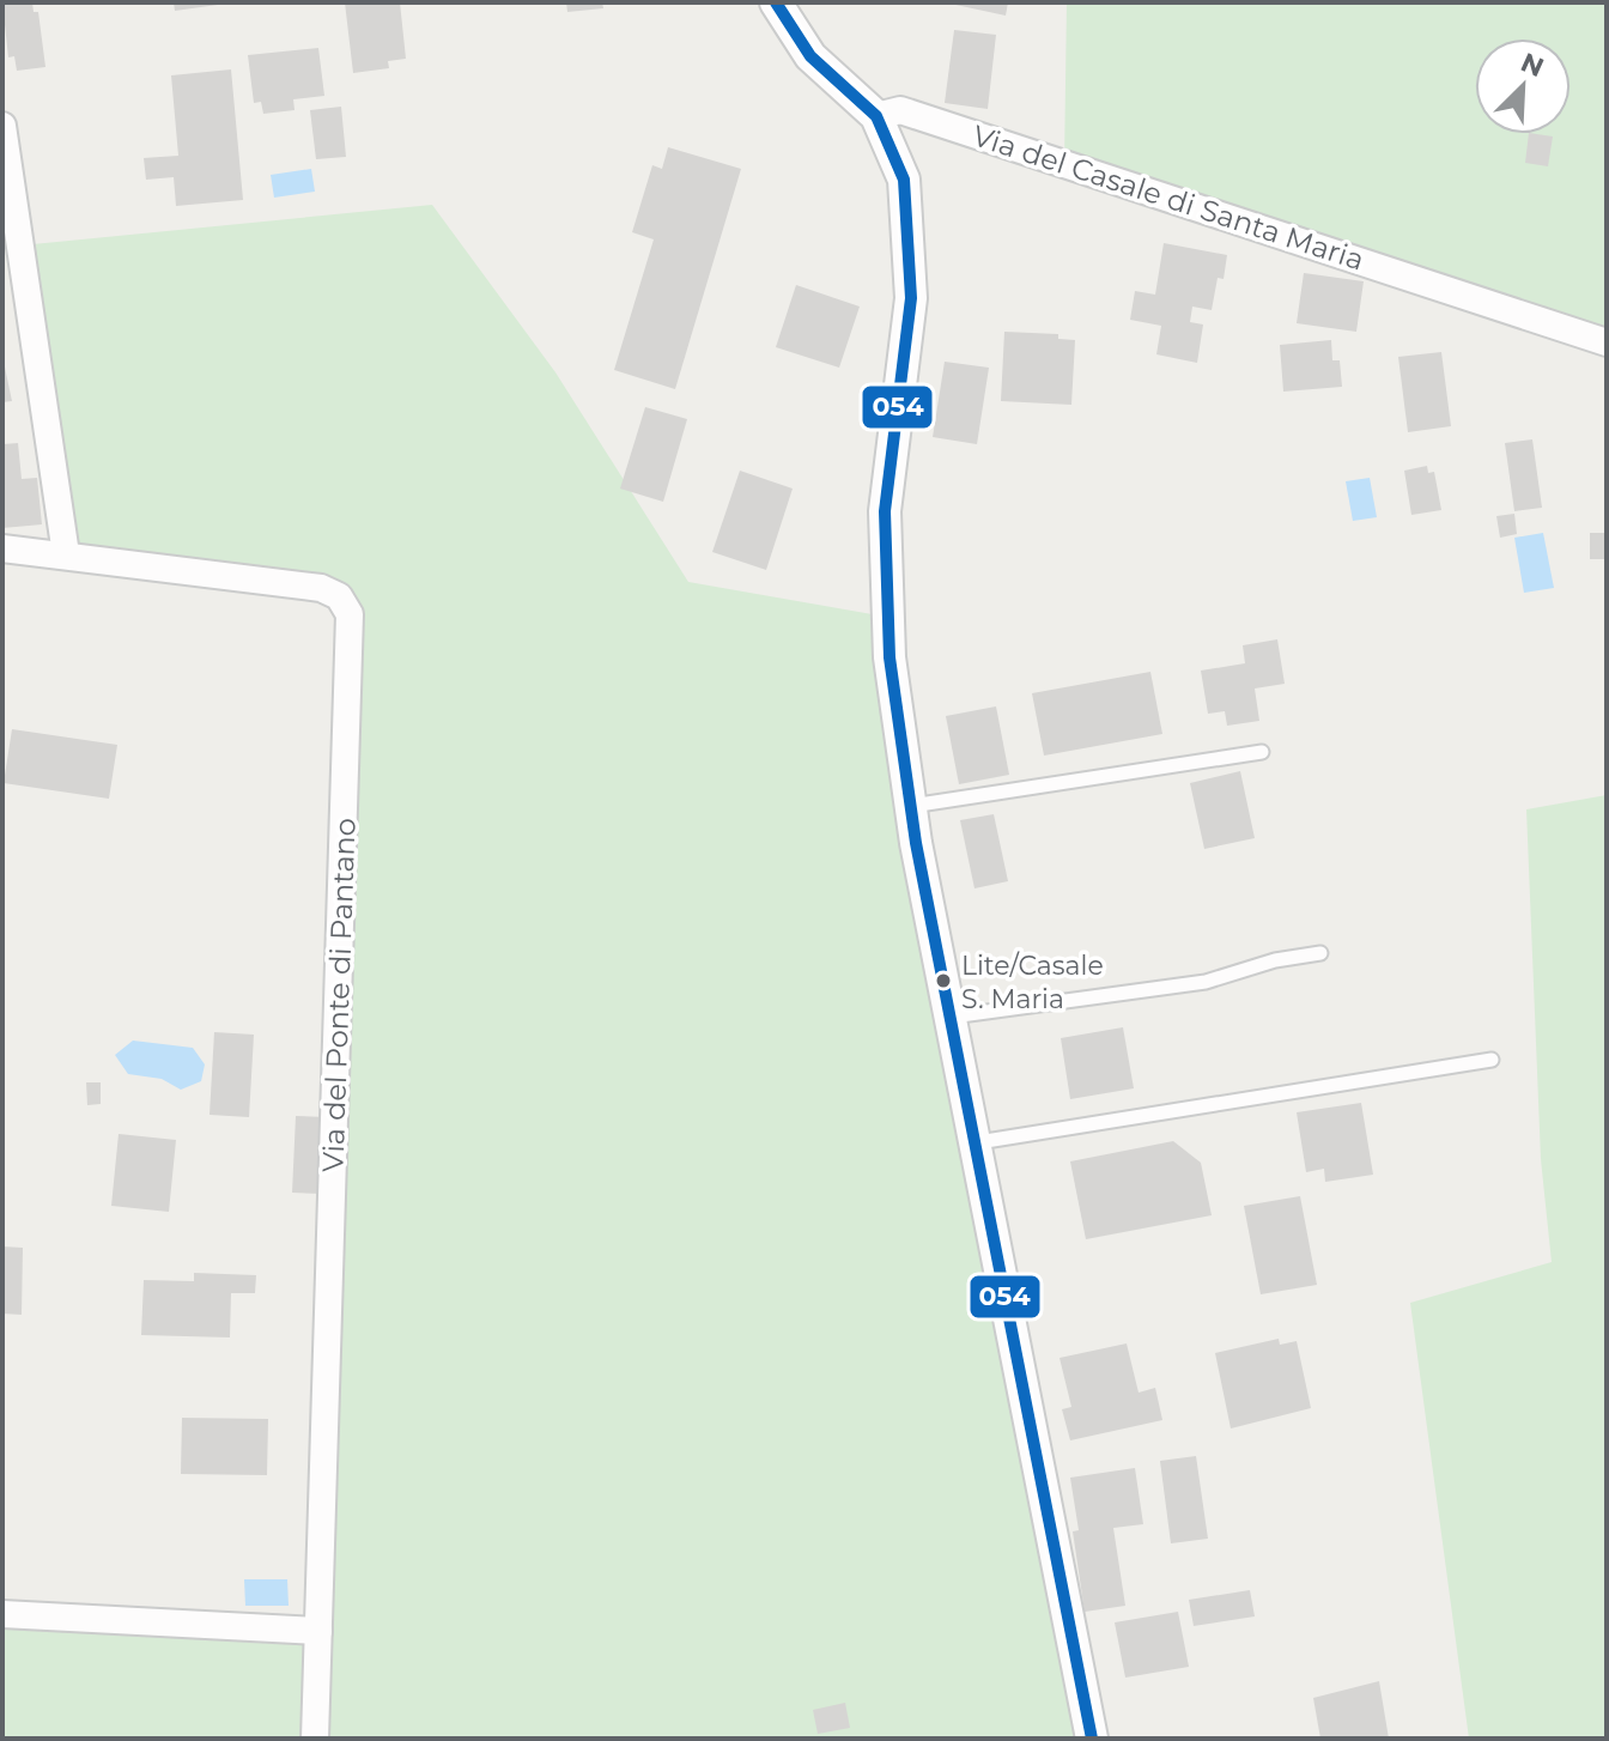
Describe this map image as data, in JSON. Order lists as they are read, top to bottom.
{
  "streets": {
    "street": ["Via del Casale di Santa Maria", "Via del Ponte di Pantano"]
  },
  "places": ["Lite/Casale S. Maria"],
  "lines": ["transit line 054"],
  "north": "top right"
}
